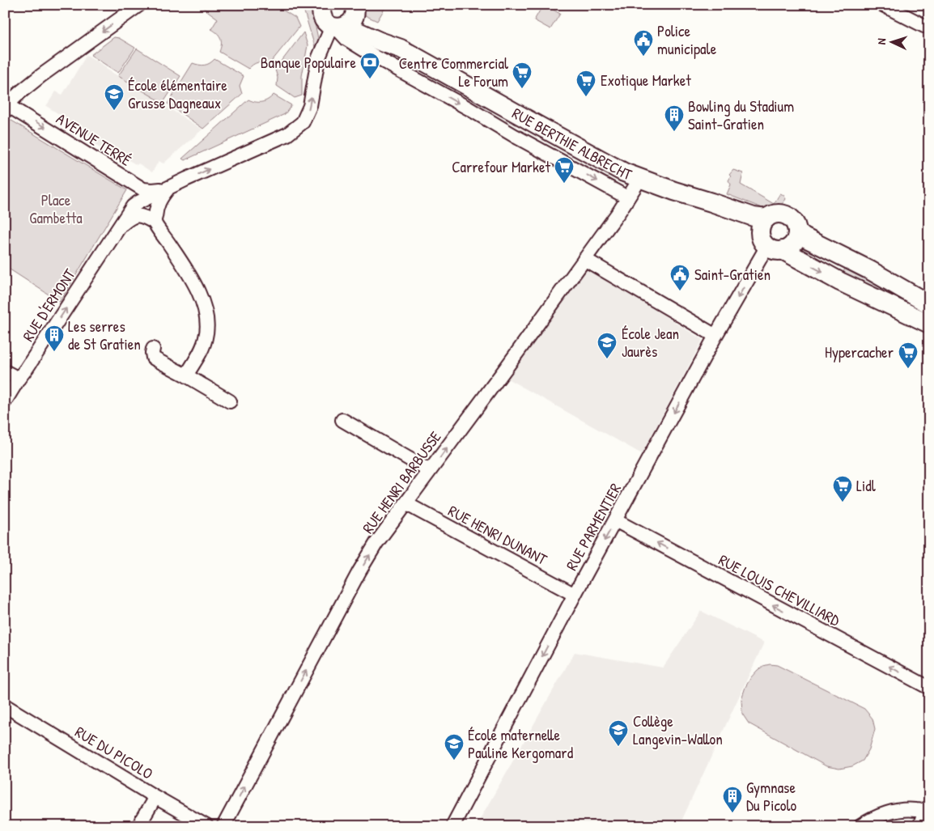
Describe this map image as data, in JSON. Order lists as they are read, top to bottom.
{
  "streets": {
    "street": [
      "AVENUE TERRÉ",
      "RUE BERTHIE ALBRECHT",
      "RUE D'ERMONT",
      "RUE HENRI BARBUSSE",
      "RUE PARMENTIER",
      "RUE HENRI DUNANT",
      "RUE LOUIS CHEVILLIARD",
      "RUE DU PICOLO"
    ]
  },
  "crossings": [
    ["AVENUE TERRÉ", "RUE D'ERMONT"],
    ["RUE BERTHIE ALBRECHT", "RUE D'ERMONT"],
    ["RUE BERTHIE ALBRECHT", "RUE HENRI BARBUSSE"],
    ["RUE BERTHIE ALBRECHT", "RUE PARMENTIER"],
    ["RUE HENRI BARBUSSE", "RUE HENRI DUNANT"],
    ["RUE PARMENTIER", "RUE HENRI DUNANT"],
    ["RUE PARMENTIER", "RUE LOUIS CHEVILLIARD"]
  ],
  "one_way": [
    "AVENUE TERRÉ",
    "RUE D'ERMONT",
    "RUE HENRI BARBUSSE",
    "RUE PARMENTIER",
    "RUE LOUIS CHEVILLIARD"
  ],
  "parks": ["Place Gambetta"],
  "places": {
    "public building": ["Police municipale", "Saint-Gratien"],
    "bank": ["Banque Populaire"],
    "supermarket": [
      "Centre Commercial Le Forum",
      "Exotique Market",
      "Carrefour Market",
      "Hypercacher",
      "Lidl"
    ],
    "school or university": [
      "École élémentaire Grusse Dagneaux",
      "École Jean Jaurès",
      "Collège Langevin-Wallon",
      "École maternelle Pauline Kergomard"
    ],
    "building": ["Bowling du Stadium Saint-Gratien", "Les serres de St Gratien", "Gymnase Du Picolo"]
  },
  "north": "left"
}
